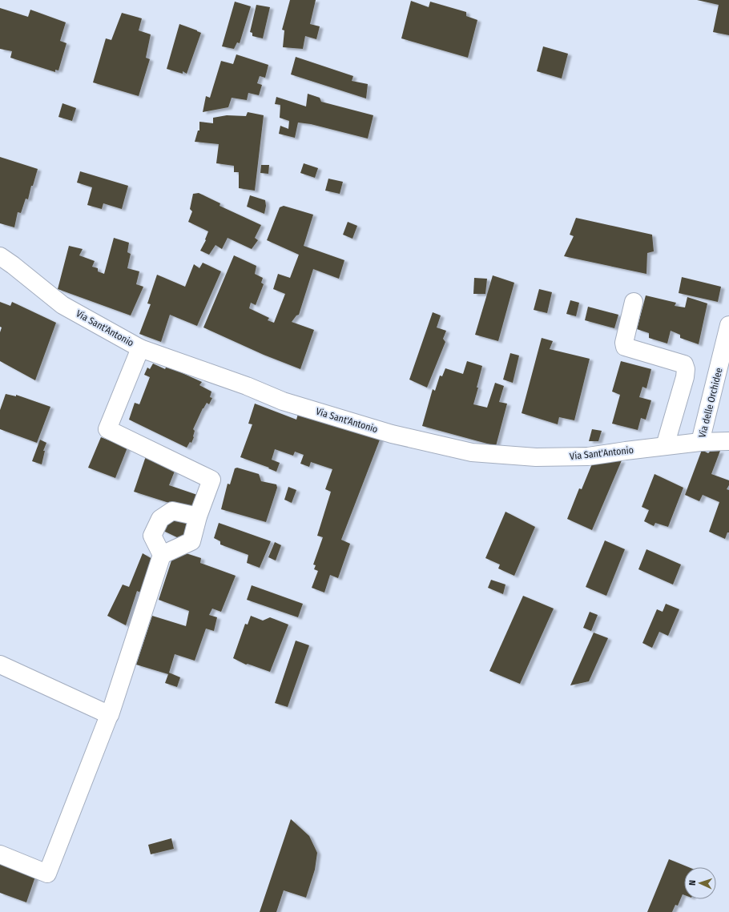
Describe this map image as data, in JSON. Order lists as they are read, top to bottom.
{
  "streets": {
    "street": ["Via Sant'Antonio", "Via delle Orchidee"]
  },
  "crossings": [
    ["Via Sant'Antonio", "Via delle Orchidee"]
  ],
  "north": "left"
}
